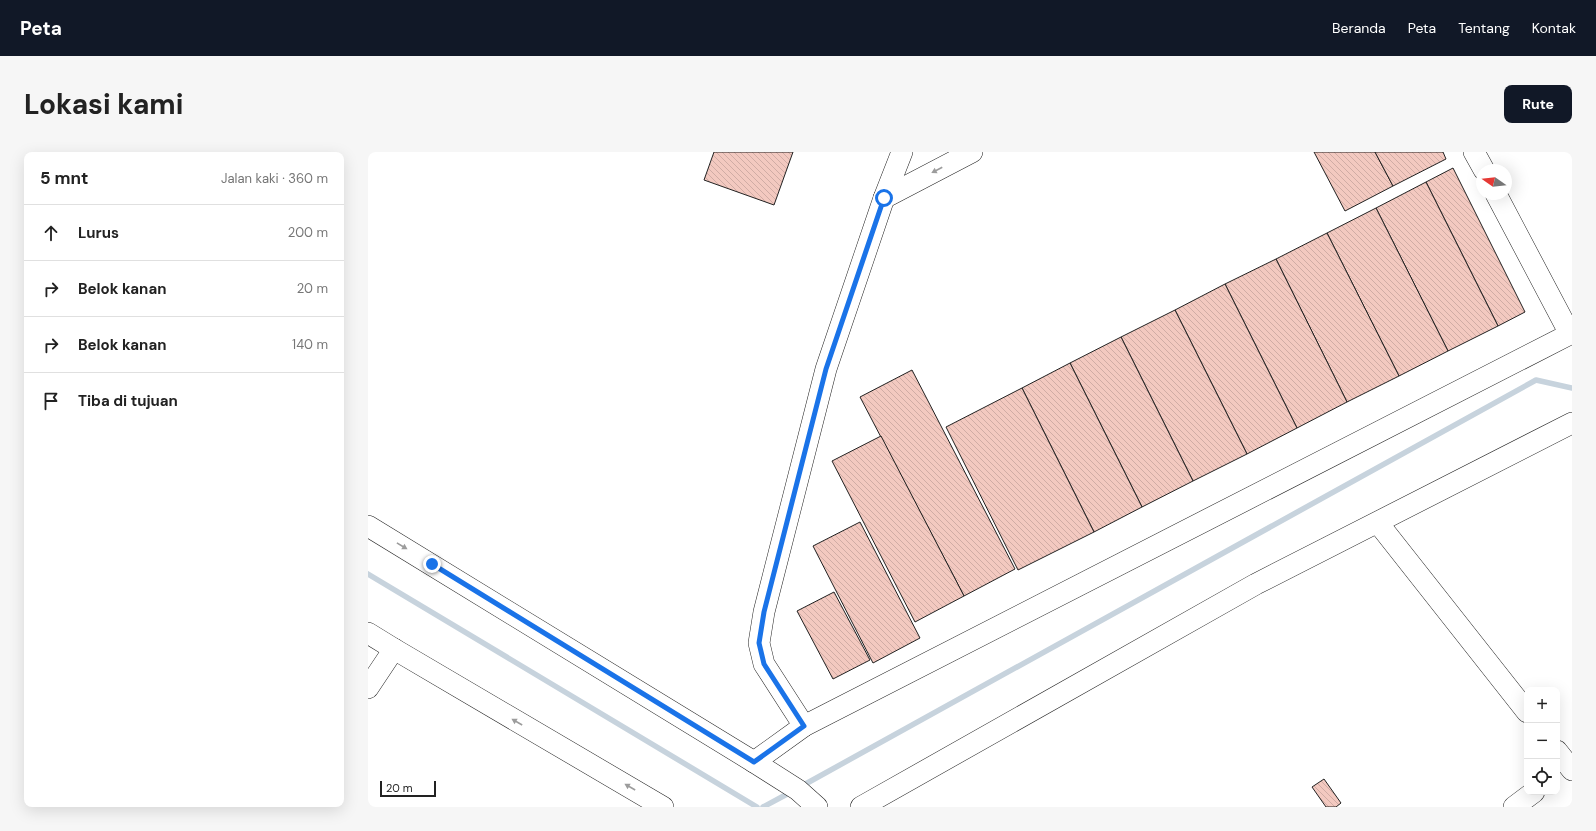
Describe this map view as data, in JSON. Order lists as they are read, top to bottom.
{
  "scale_bar": "20 m",
  "north": "left",
  "page": {
    "header": "Peta",
    "nav": [
      "Beranda",
      "Peta",
      "Tentang",
      "Kontak"
    ],
    "buttons": "Rute",
    "title": "Lokasi kami",
    "heading": ["5 mnt", "Jalan kaki · 360 m"],
    "list": [
      ["Lurus", "200 m"],
      ["Belok kanan", "20 m"],
      ["Belok kanan", "140 m"],
      "Tiba di tujuan"
    ],
    "map_buttons": ["+", "−"],
    "scale": "20 m"
  }
}
